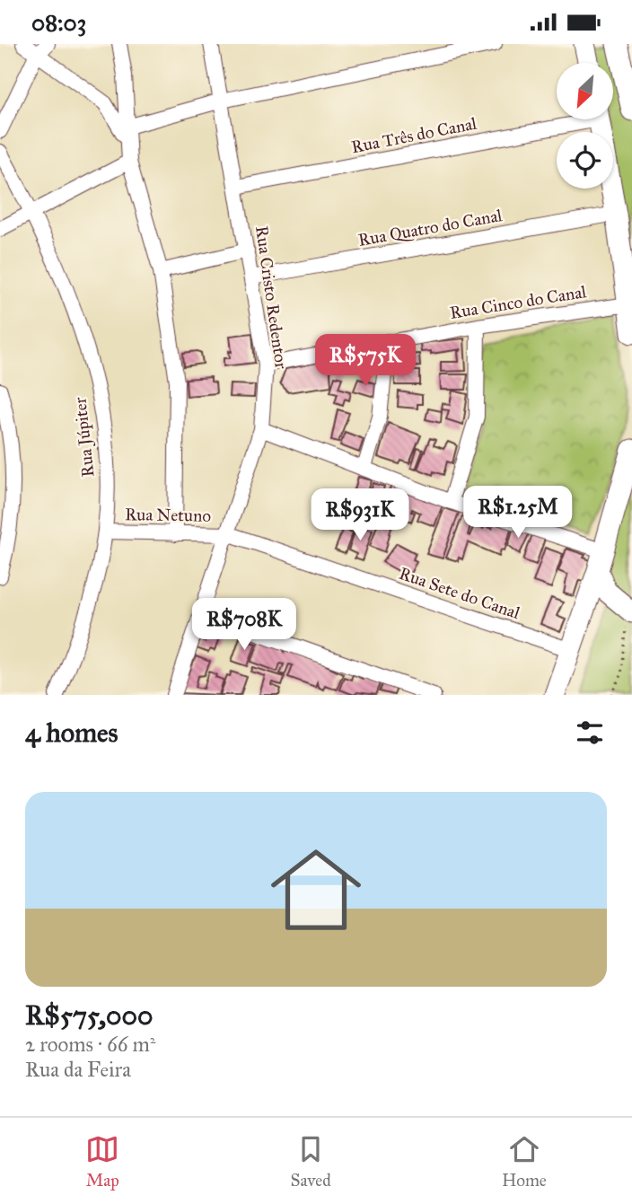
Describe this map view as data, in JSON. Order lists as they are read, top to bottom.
{
  "streets": {
    "street": [
      "Rua Três do Canal",
      "Rua Quatro do Canal",
      "Rua Cristo Redentor",
      "Rua Cinco do Canal",
      "Rua Júpiter",
      "Rua Netuno",
      "Rua Sete do Canal"
    ]
  },
  "crossings": [
    ["Rua Três do Canal", "Rua Cristo Redentor"],
    ["Rua Quatro do Canal", "Rua Cristo Redentor"],
    ["Rua Cristo Redentor", "Rua Cinco do Canal"],
    ["Rua Cristo Redentor", "Rua Netuno"],
    ["Rua Cristo Redentor", "Rua Sete do Canal"],
    ["Rua Júpiter", "Rua Netuno"],
    ["Rua Netuno", "Rua Sete do Canal"]
  ],
  "north": "bottom left",
  "page": {
    "status": "08:03",
    "price": [
      "R$575K",
      "R$1.25M",
      "R$931K",
      "R$708K"
    ],
    "heading": "4 homes",
    "list": [
      {
        "name": "R$575,000",
        "note": "2 rooms · 66 m² · Rua da Feira"
      }
    ],
    "tabs": ["Map", "Saved", "Home"]
  }
}
